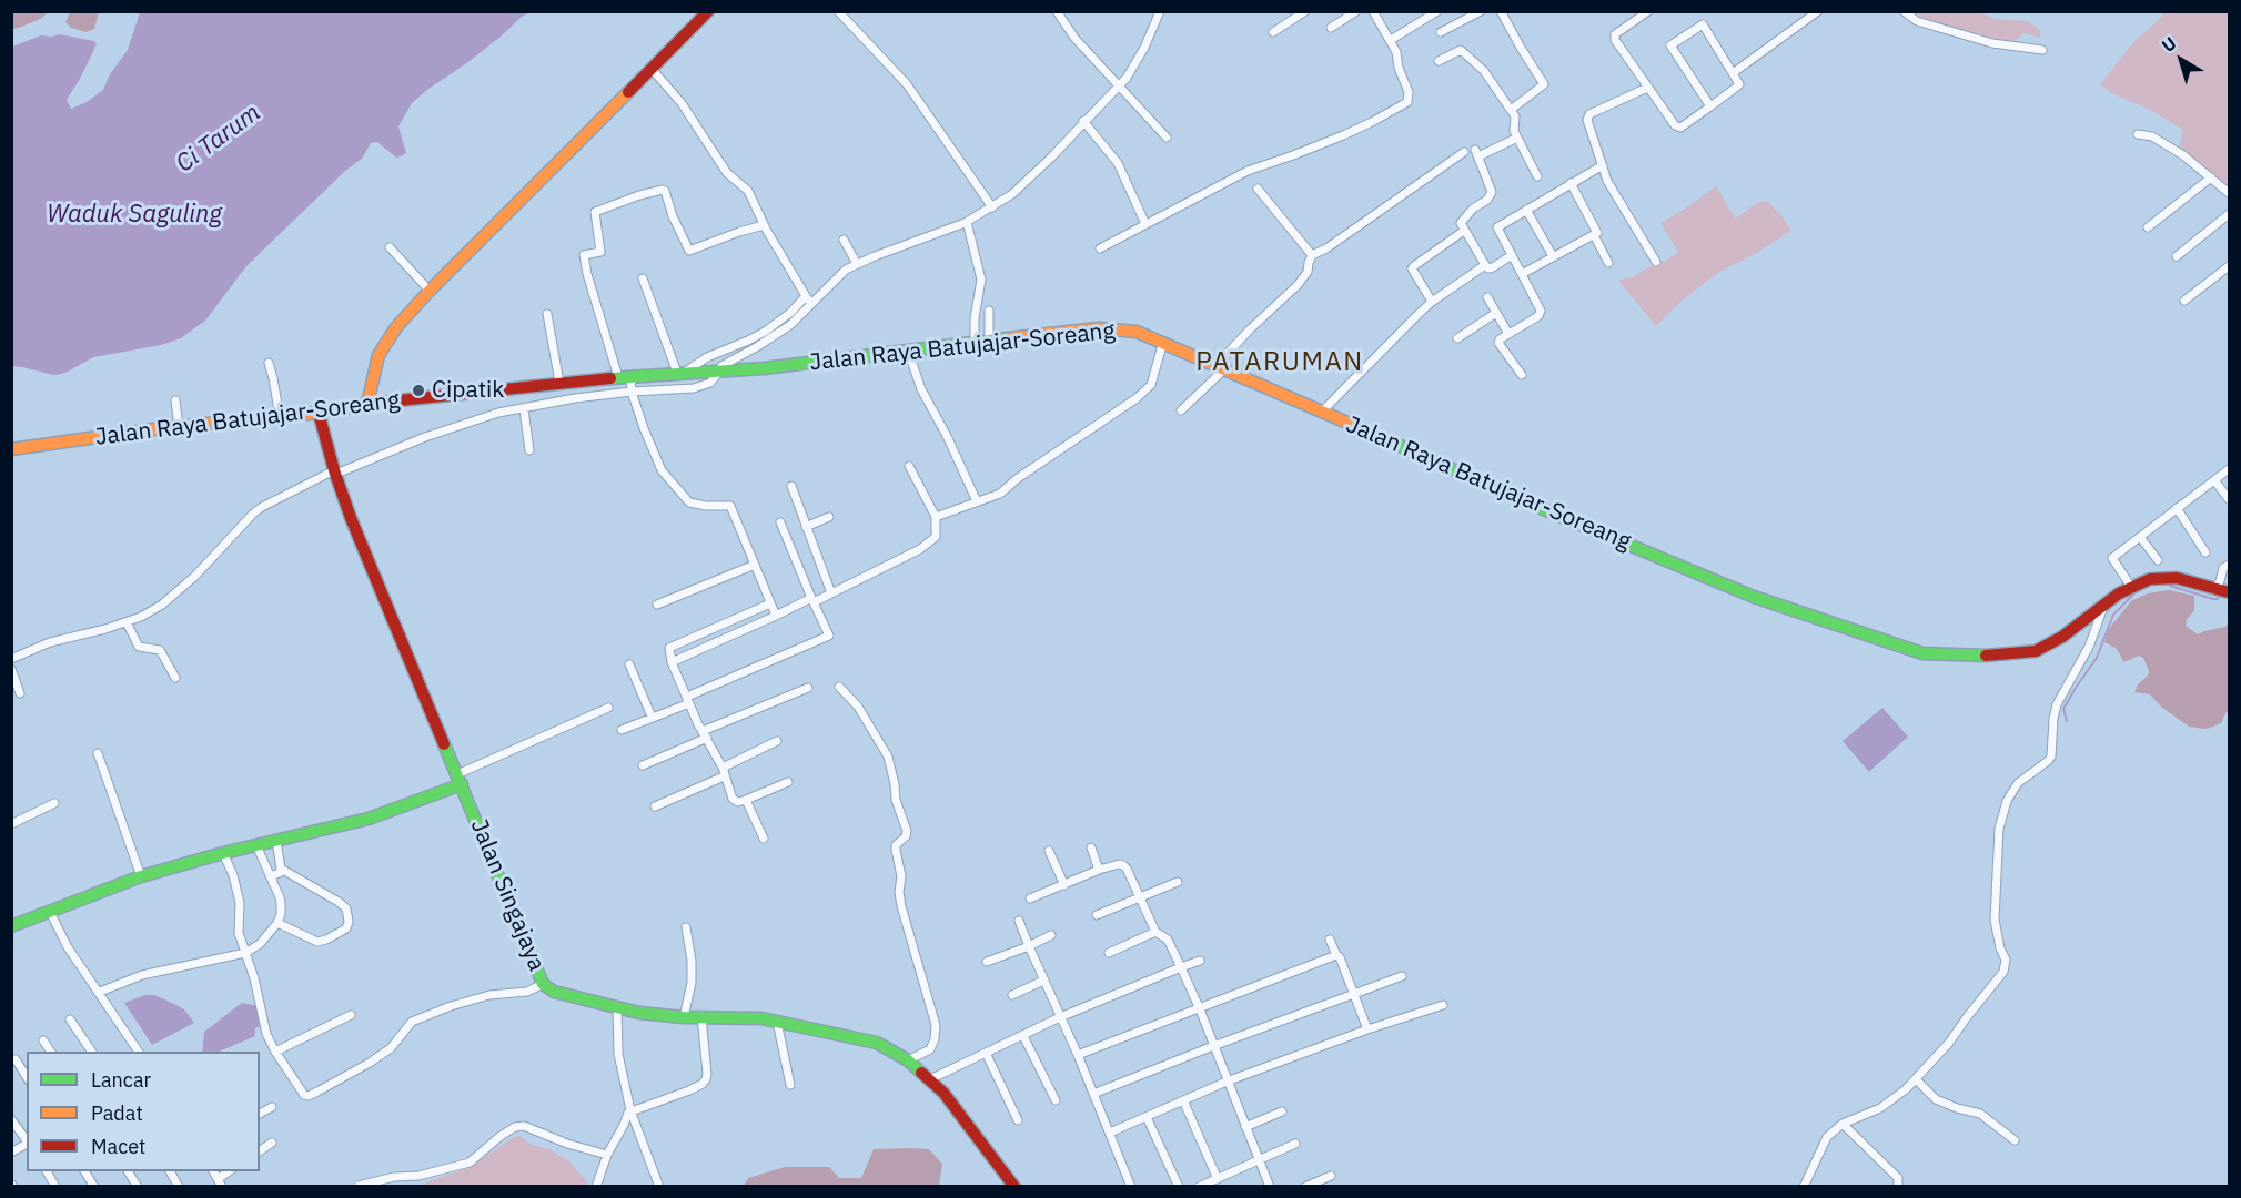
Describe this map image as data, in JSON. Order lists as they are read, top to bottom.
{
  "streets": {
    "main road": ["Jalan Raya Batujajar-Soreang", "Jalan Singajaya"]
  },
  "crossings": [
    ["Jalan Raya Batujajar-Soreang", "Jalan Singajaya"]
  ],
  "districts": ["PATARUMAN"],
  "water": ["Ci Tarum", "Waduk Saguling"],
  "places": ["Cipatik"],
  "legend": ["Lancar", "Padat", "Macet"],
  "north": "top left"
}
